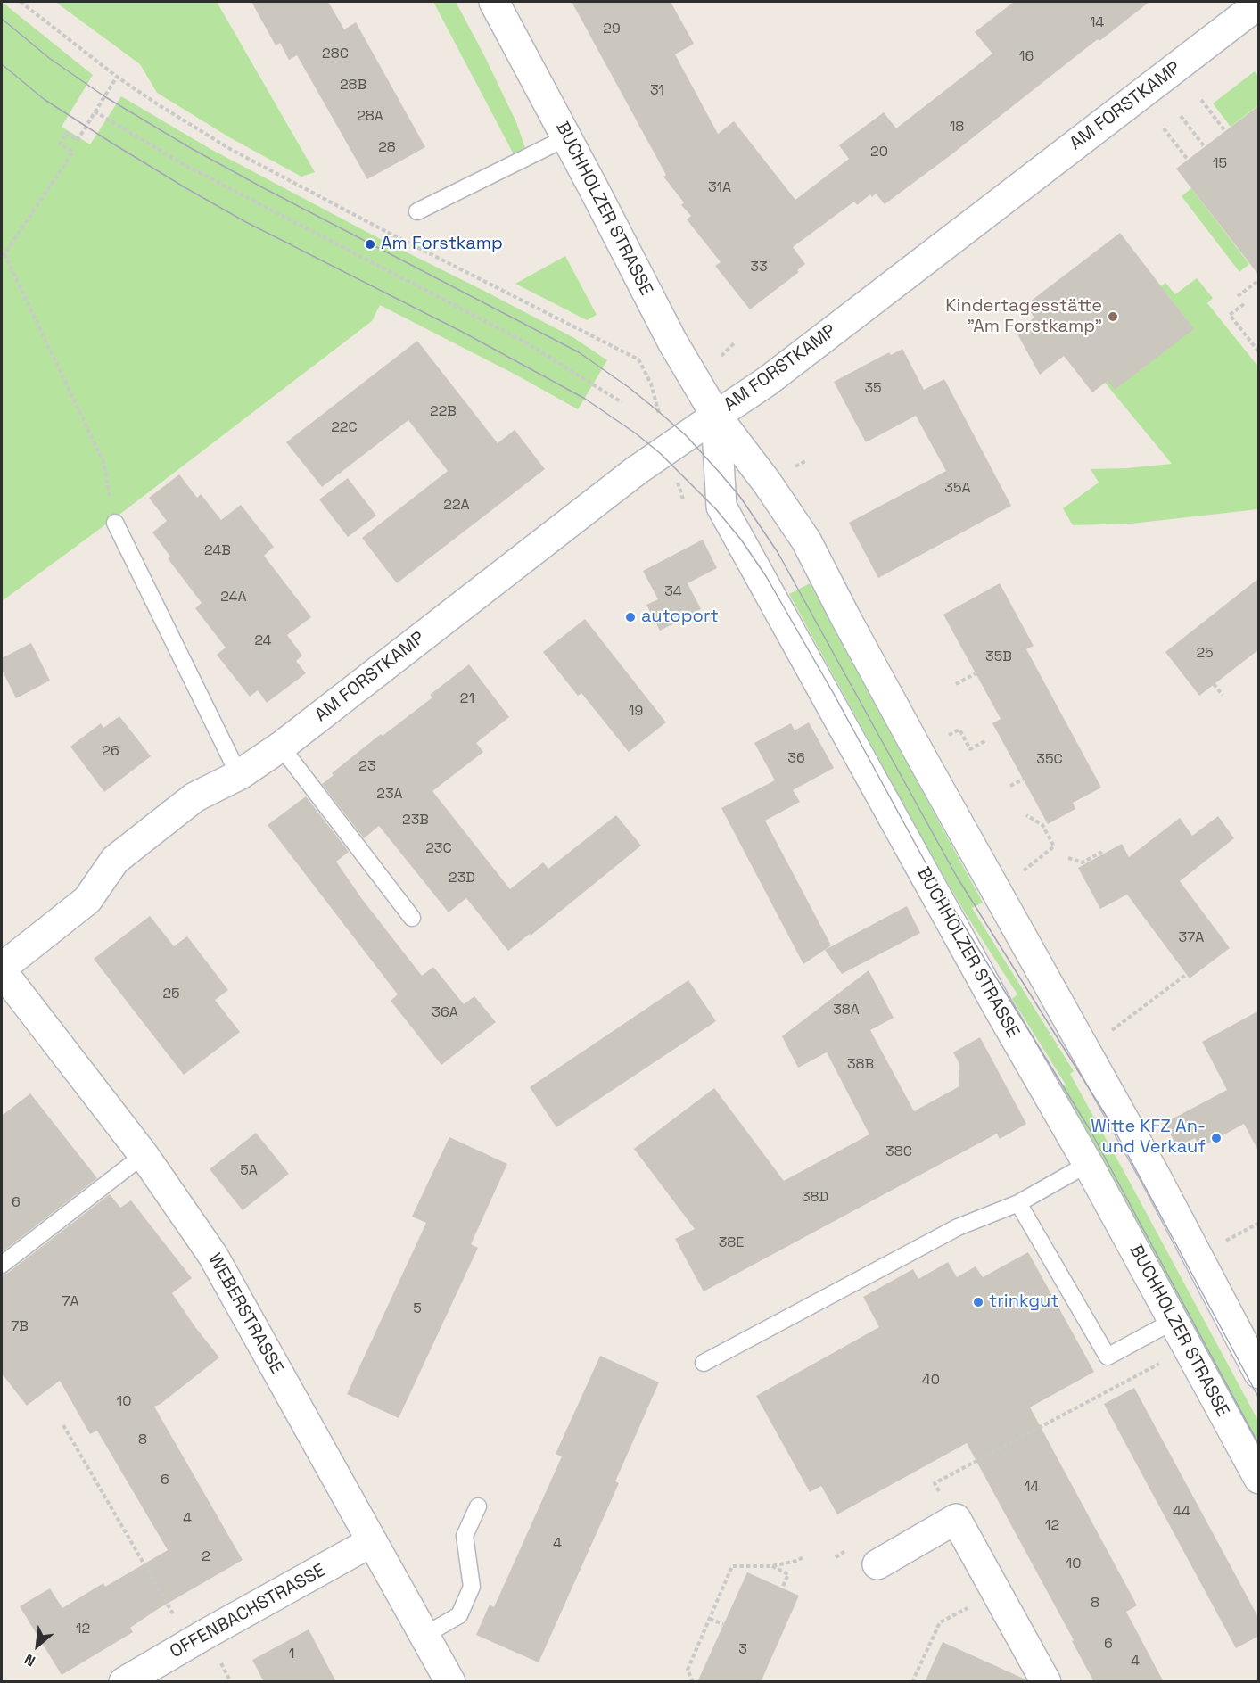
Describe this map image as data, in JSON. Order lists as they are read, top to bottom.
{
  "streets": {
    "street": [
      "AM FORSTKAMP",
      "BUCHHOLZER STRASSE",
      "WEBERSTRASSE",
      "OFFENBACHSTRASSE"
    ]
  },
  "crossings": [
    ["AM FORSTKAMP", "BUCHHOLZER STRASSE"],
    ["AM FORSTKAMP", "WEBERSTRASSE"],
    ["WEBERSTRASSE", "OFFENBACHSTRASSE"]
  ],
  "places": [
    "Am Forstkamp",
    "Kindertagesstätte \"Am Forstkamp\"",
    "autoport",
    "Witte KFZ An- und Verkauf",
    "trinkgut"
  ],
  "house_numbers": [
    "14",
    "29",
    "28C",
    "16",
    "28B",
    "31",
    "28A",
    "18",
    "28",
    "20",
    "15",
    "31A",
    "33",
    "35",
    "22B",
    "22C",
    "35A",
    "22A",
    "24B",
    "34",
    "24A",
    "24",
    "25",
    "35B",
    "21",
    "19",
    "26",
    "36",
    "35C",
    "23",
    "23A",
    "23B",
    "23C",
    "23D",
    "37A",
    "25",
    "38A",
    "36A",
    "38B",
    "38C",
    "5A",
    "38D",
    "6",
    "38E",
    "7A",
    "5",
    "7B",
    "40",
    "10",
    "8",
    "6",
    "14",
    "44",
    "4",
    "12",
    "4",
    "2",
    "10",
    "8",
    "12",
    "6",
    "3",
    "1",
    "4"
  ],
  "north": "bottom left"
}
